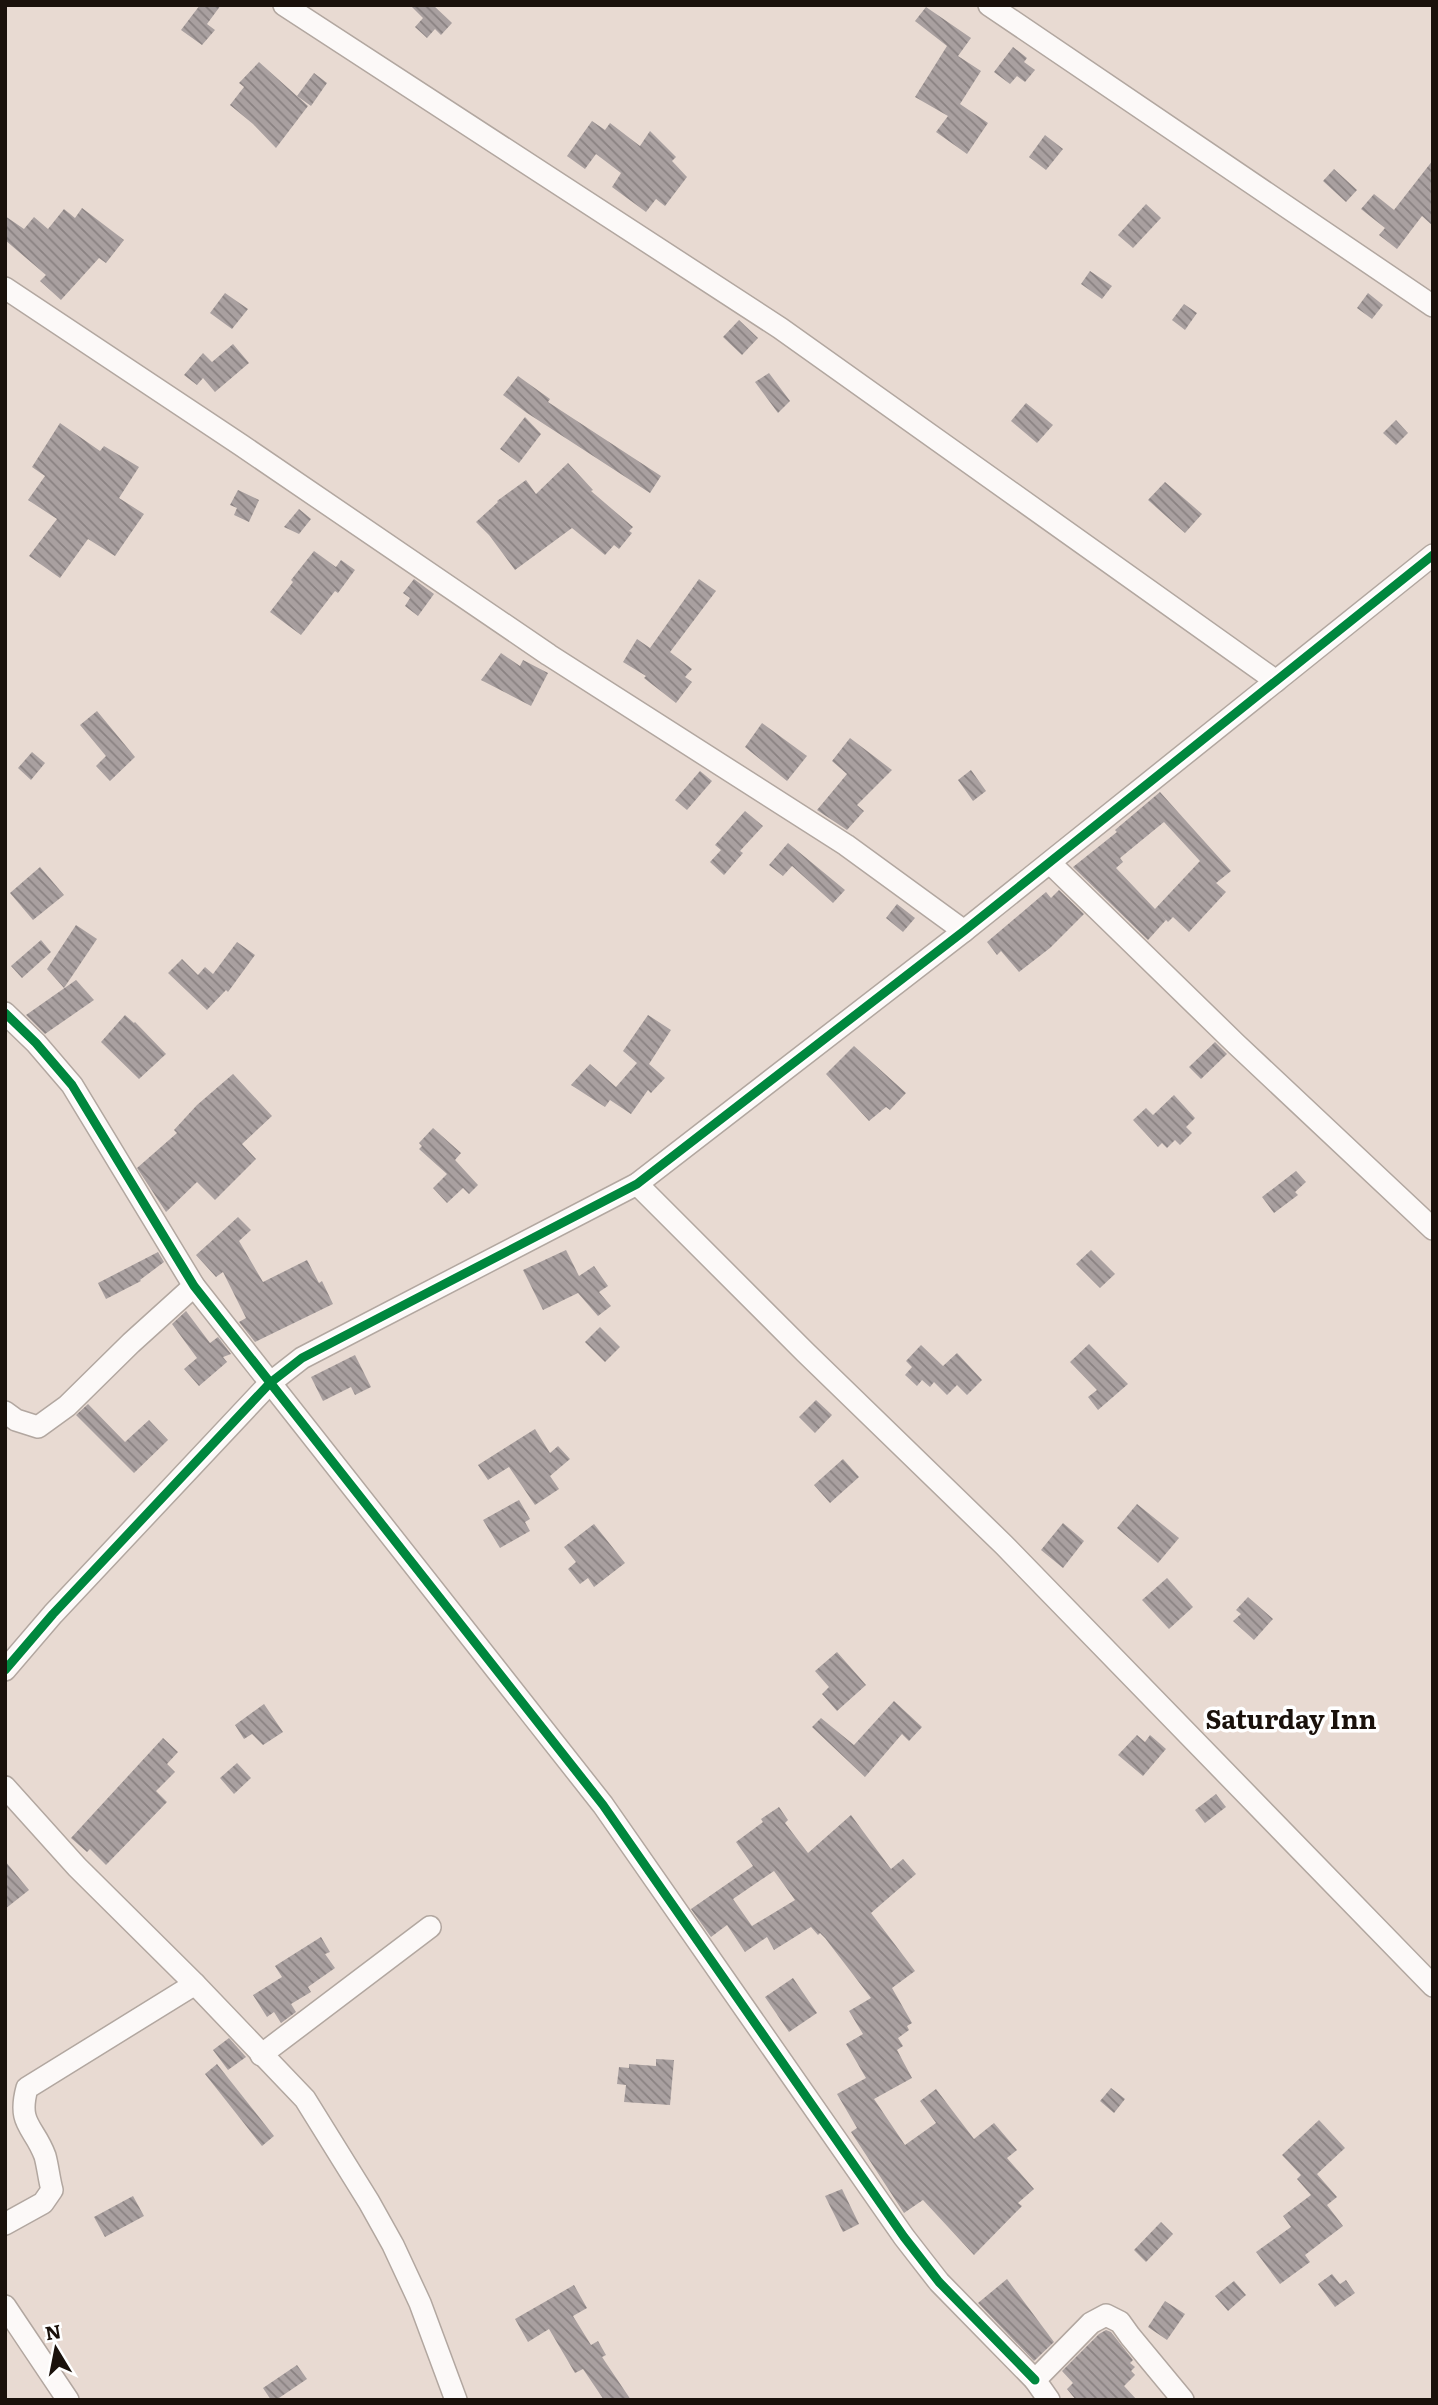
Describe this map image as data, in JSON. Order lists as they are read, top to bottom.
{
  "districts": ["Saturday Inn"],
  "north": "top"
}
